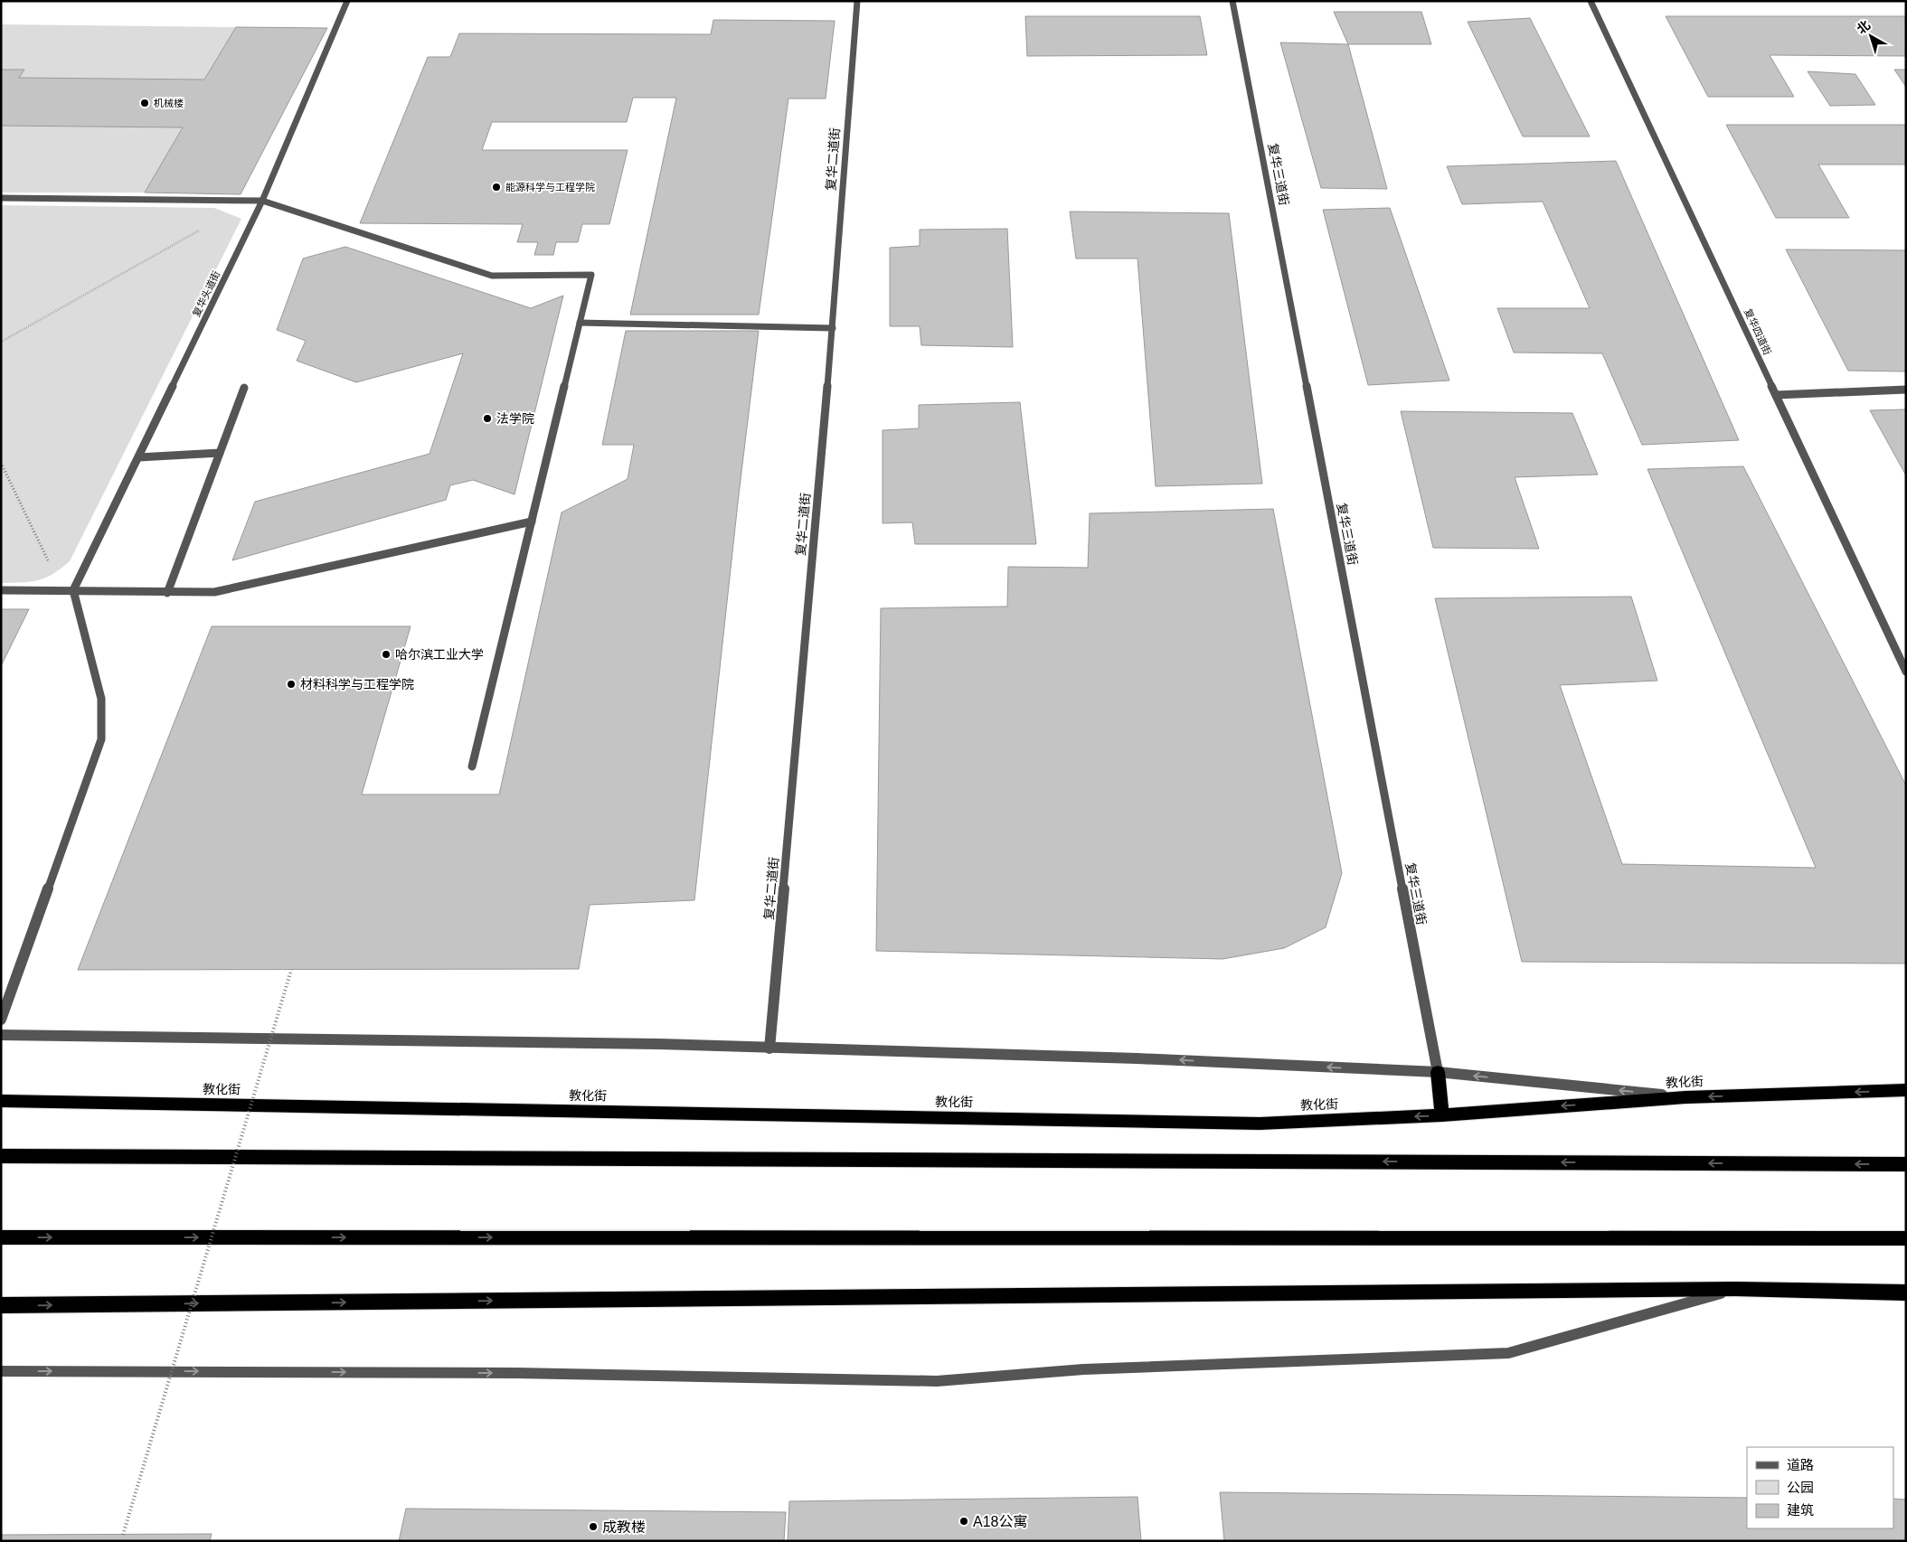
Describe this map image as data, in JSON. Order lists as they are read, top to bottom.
{
  "streets": {
    "highway": ["教化街"],
    "street": [
      "复华二道街",
      "复华三道街",
      "复华头道街",
      "复华四道街"
    ]
  },
  "places": [
    "机械楼",
    "能源科学与工程学院",
    "法学院",
    "哈尔滨工业大学",
    "材料科学与工程学院",
    "A18公寓",
    "成教楼"
  ],
  "legend": ["道路", "公园", "建筑"],
  "north": "top left"
}
